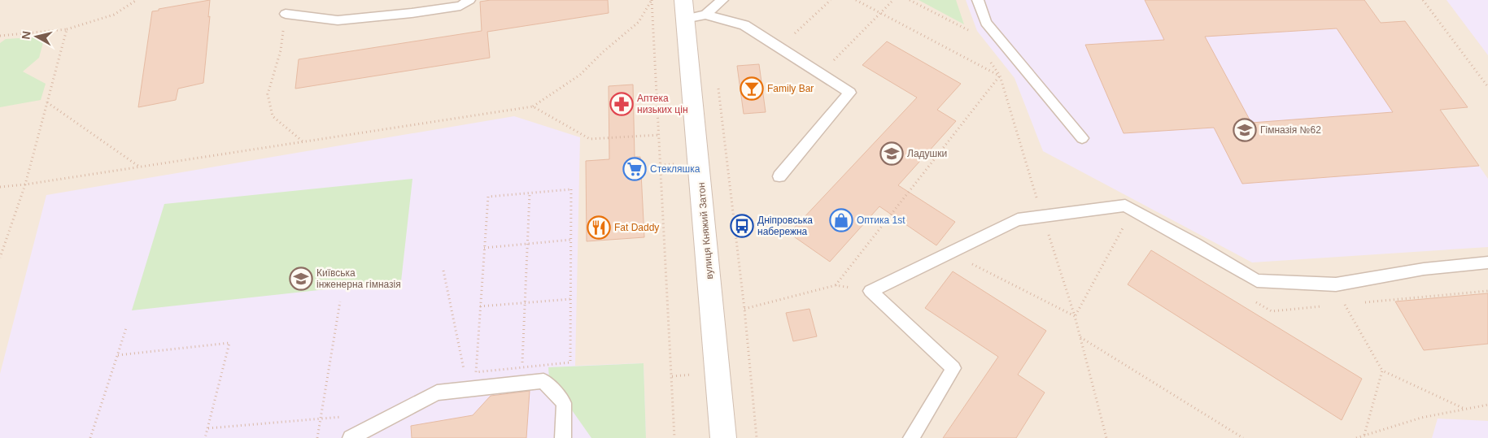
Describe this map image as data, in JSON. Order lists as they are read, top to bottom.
{
  "streets": {
    "street": ["вулиця Княжий Затон"]
  },
  "places": {
    "bar": ["Family Bar"],
    "pharmacy": ["Аптека низьких цін"],
    "school or university": ["Гімназія №62", "Ладушки", "Київська інженерна гімназія"],
    "supermarket": ["Стекляшка"],
    "shop": ["Оптика 1st"],
    "bus stop": ["Дніпровська набережна"],
    "restaurant": ["Fat Daddy"]
  },
  "north": "left"
}
